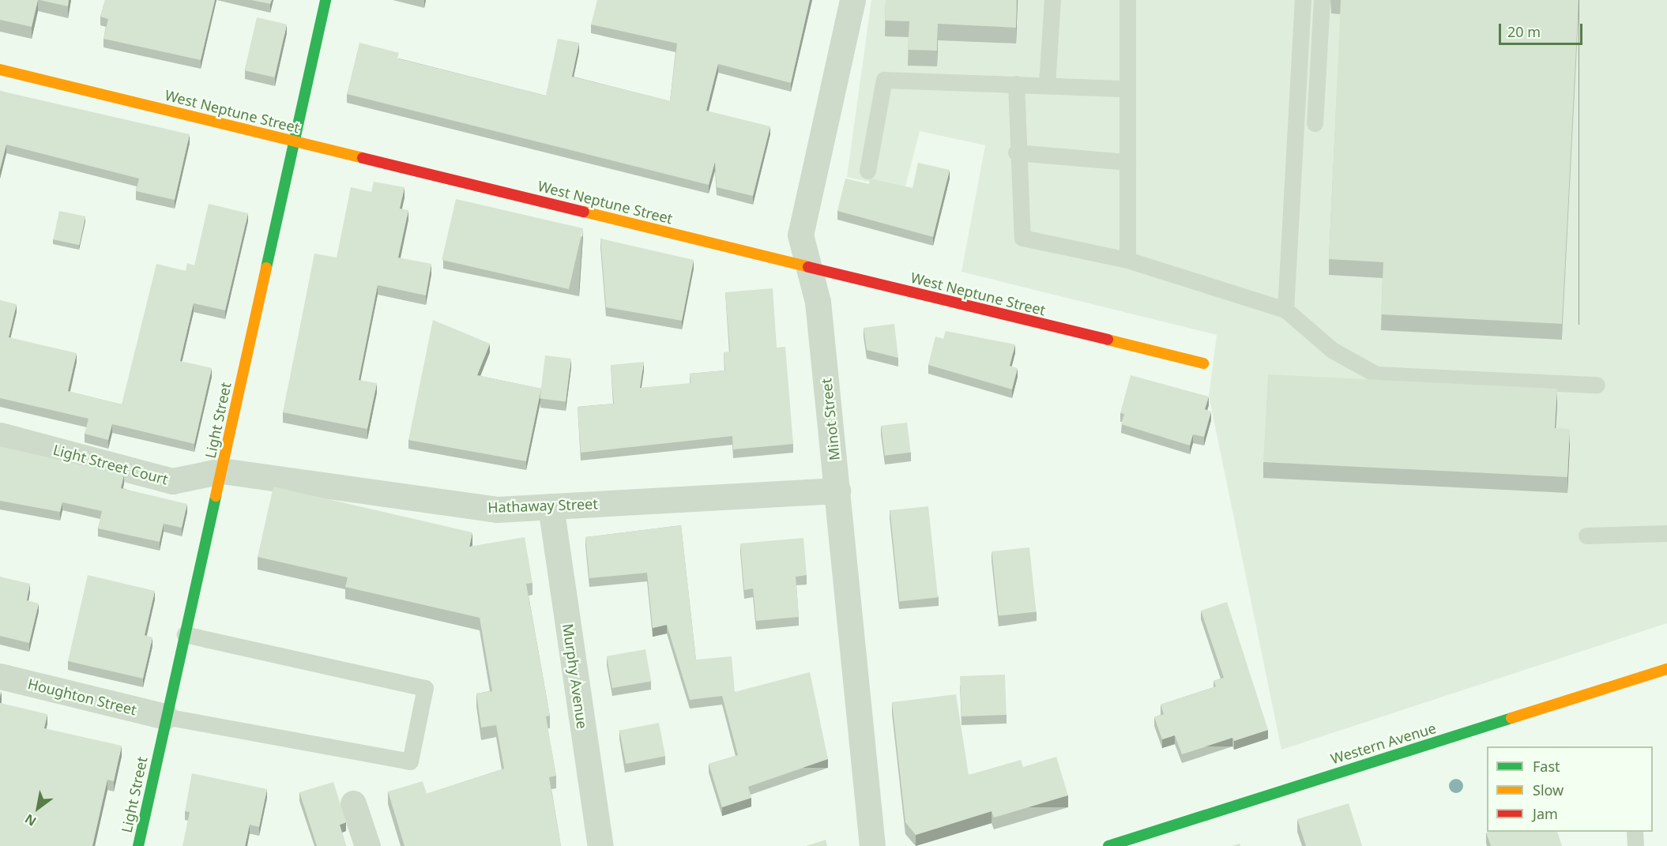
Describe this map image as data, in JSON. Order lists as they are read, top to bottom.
{
  "streets": {
    "street": [
      "West Neptune Street",
      "Minot Street",
      "Light Street",
      "Light Street Court",
      "Hathaway Street",
      "Murphy Avenue",
      "Houghton Street",
      "Western Avenue"
    ]
  },
  "crossings": [
    ["West Neptune Street", "Minot Street"],
    ["West Neptune Street", "Light Street"],
    ["Minot Street", "Hathaway Street"],
    ["Light Street", "Light Street Court"],
    ["Light Street", "Hathaway Street"],
    ["Light Street", "Houghton Street"],
    ["Light Street Court", "Hathaway Street"],
    ["Hathaway Street", "Murphy Avenue"]
  ],
  "legend": ["Fast", "Slow", "Jam"],
  "scale_bar": "20 m",
  "north": "bottom left"
}
